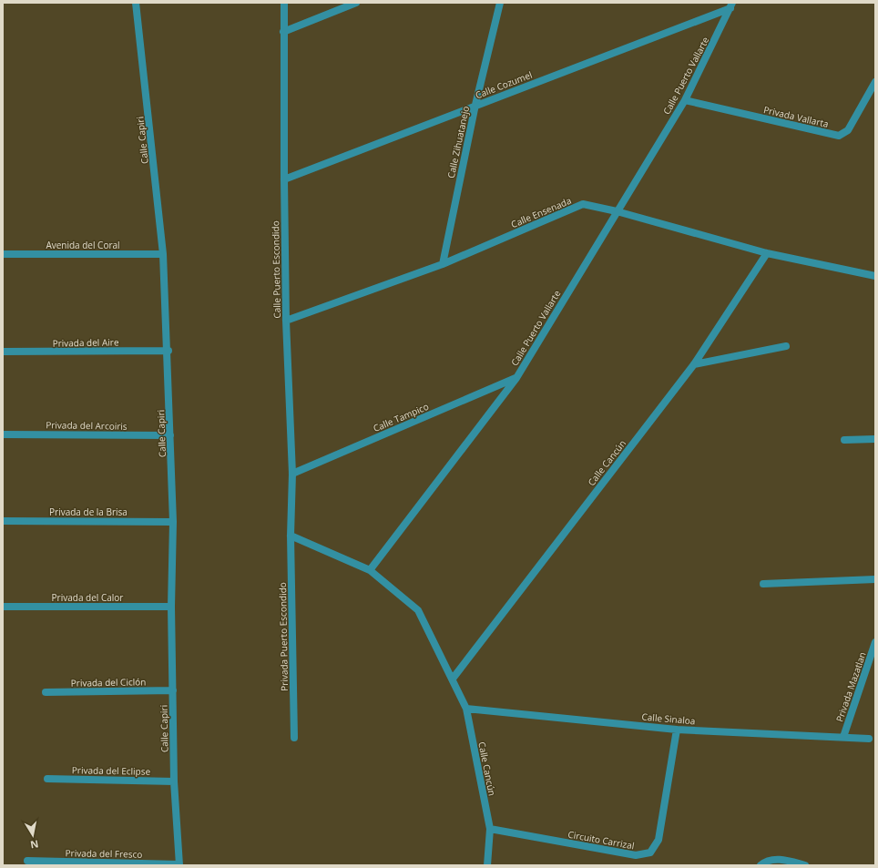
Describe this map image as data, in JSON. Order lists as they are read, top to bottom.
{
  "streets": {
    "street": [
      "Calle Puerto Vallarte",
      "Calle Cozumel",
      "Privada Vallarta",
      "Calle Capiri",
      "Calle Zihuatanejo",
      "Calle Ensenada",
      "Avenida del Coral",
      "Calle Puerto Escondido",
      "Privada del Aire",
      "Calle Tampico",
      "Privada del Arcoiris",
      "Calle Cancún",
      "Privada de la Brisa",
      "Privada del Calor",
      "Privada Puerto Escondido",
      "Privada del Ciclón",
      "Privada Mazatlan",
      "Calle Sinaloa",
      "Privada del Eclipse",
      "Circuito Carrizal",
      "Privada del Fresco"
    ]
  },
  "crossings": [
    ["Calle Puerto Vallarte", "Calle Cozumel"],
    ["Calle Puerto Vallarte", "Privada Vallarta"],
    ["Calle Puerto Vallarte", "Calle Ensenada"],
    ["Calle Puerto Vallarte", "Calle Tampico"],
    ["Calle Puerto Vallarte", "Calle Cancún"],
    ["Calle Cozumel", "Calle Zihuatanejo"],
    ["Calle Cozumel", "Calle Puerto Escondido"],
    ["Calle Capiri", "Avenida del Coral"],
    ["Calle Capiri", "Privada del Aire"],
    ["Calle Capiri", "Privada del Arcoiris"],
    ["Calle Capiri", "Privada de la Brisa"],
    ["Calle Capiri", "Privada del Calor"],
    ["Calle Capiri", "Privada del Ciclón"],
    ["Calle Capiri", "Privada del Eclipse"],
    ["Calle Capiri", "Privada del Fresco"],
    ["Calle Zihuatanejo", "Calle Ensenada"],
    ["Calle Ensenada", "Calle Puerto Escondido"],
    ["Calle Ensenada", "Calle Cancún"],
    ["Calle Puerto Escondido", "Calle Tampico"],
    ["Calle Puerto Escondido", "Privada Puerto Escondido"],
    ["Calle Cancún", "Calle Sinaloa"],
    ["Calle Cancún", "Circuito Carrizal"],
    ["Privada Mazatlan", "Calle Sinaloa"],
    ["Calle Sinaloa", "Circuito Carrizal"]
  ],
  "north": "bottom"
}
